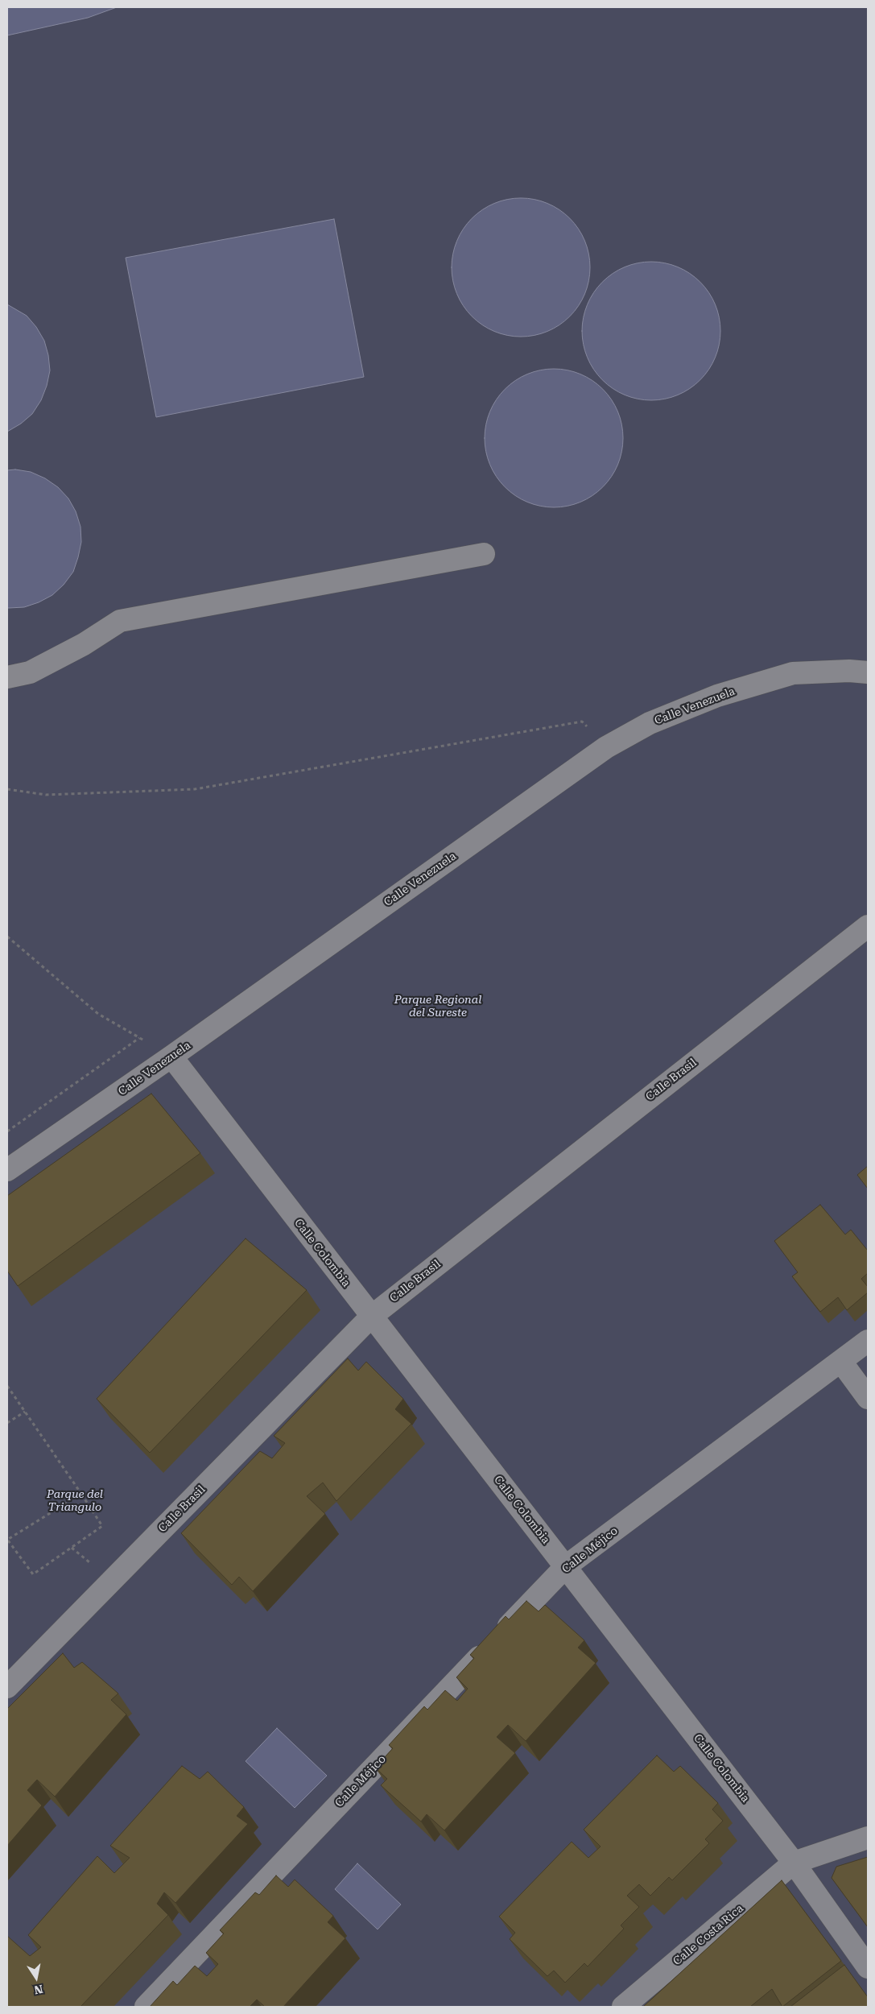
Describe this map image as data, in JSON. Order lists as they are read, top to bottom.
{
  "streets": {
    "street": [
      "Calle Venezuela",
      "Calle Brasil",
      "Calle Colombia",
      "Calle Méjico",
      "Calle Costa Rica"
    ]
  },
  "crossings": [
    ["Calle Venezuela", "Calle Colombia"],
    ["Calle Brasil", "Calle Colombia"],
    ["Calle Colombia", "Calle Méjico"],
    ["Calle Colombia", "Calle Costa Rica"]
  ],
  "parks": ["Parque Regional del Sureste", "Parque del Triangulo"],
  "north": "bottom"
}
